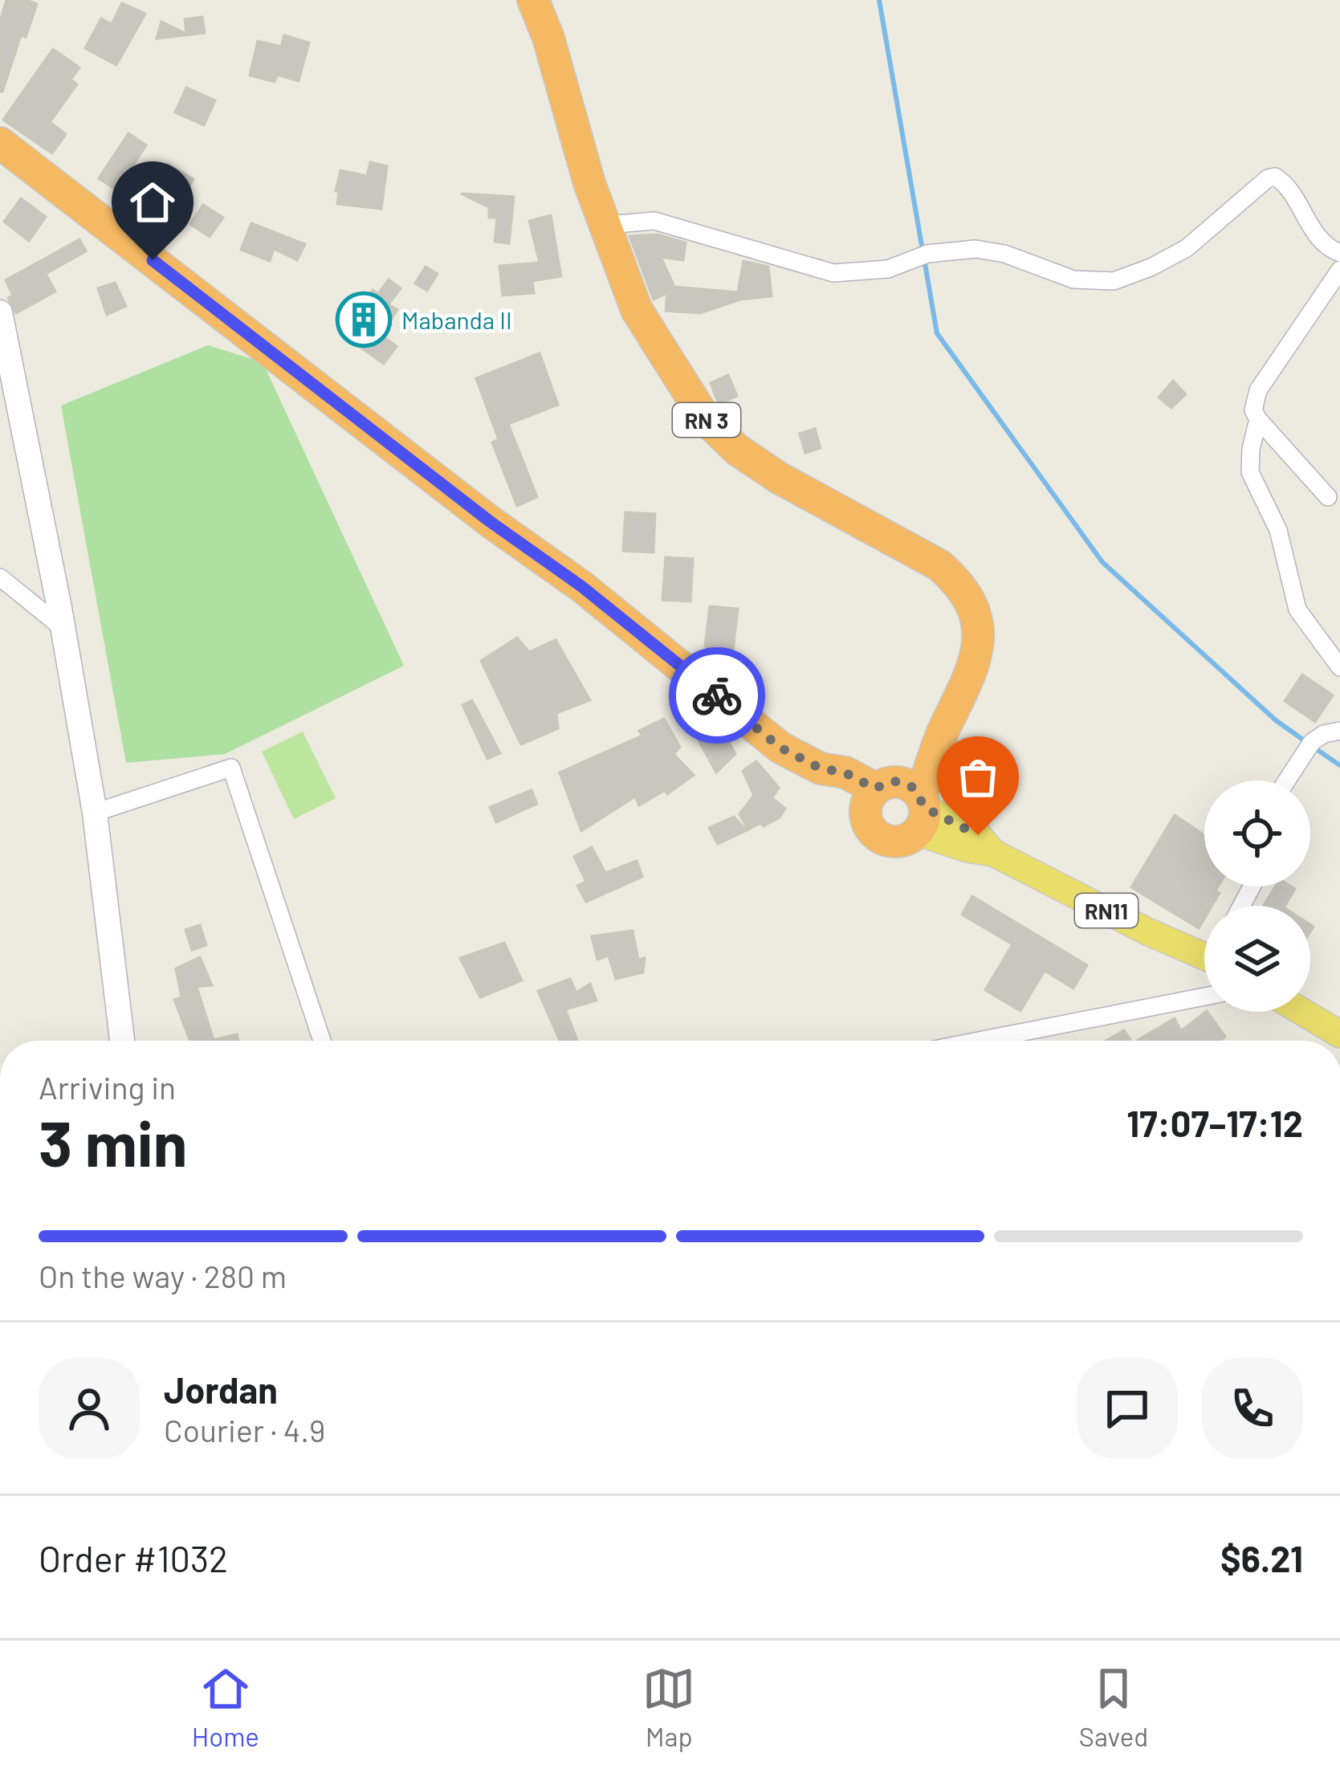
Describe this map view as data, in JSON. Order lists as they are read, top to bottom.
{
  "streets": {
    "highway": ["RN 3"],
    "main road": ["RN11"]
  },
  "crossings": [
    ["RN 3", "RN11"]
  ],
  "places": {
    "building": ["Mabanda II"]
  },
  "page": {
    "heading": ["3 min", "Arriving in", "17:07–17:12"],
    "panel": [
      "Jordan",
      "Courier · 4.9",
      "Order #1032",
      "$6.21"
    ],
    "bar": "On the way · 280 m",
    "tabs": ["Home", "Map", "Saved"]
  }
}
